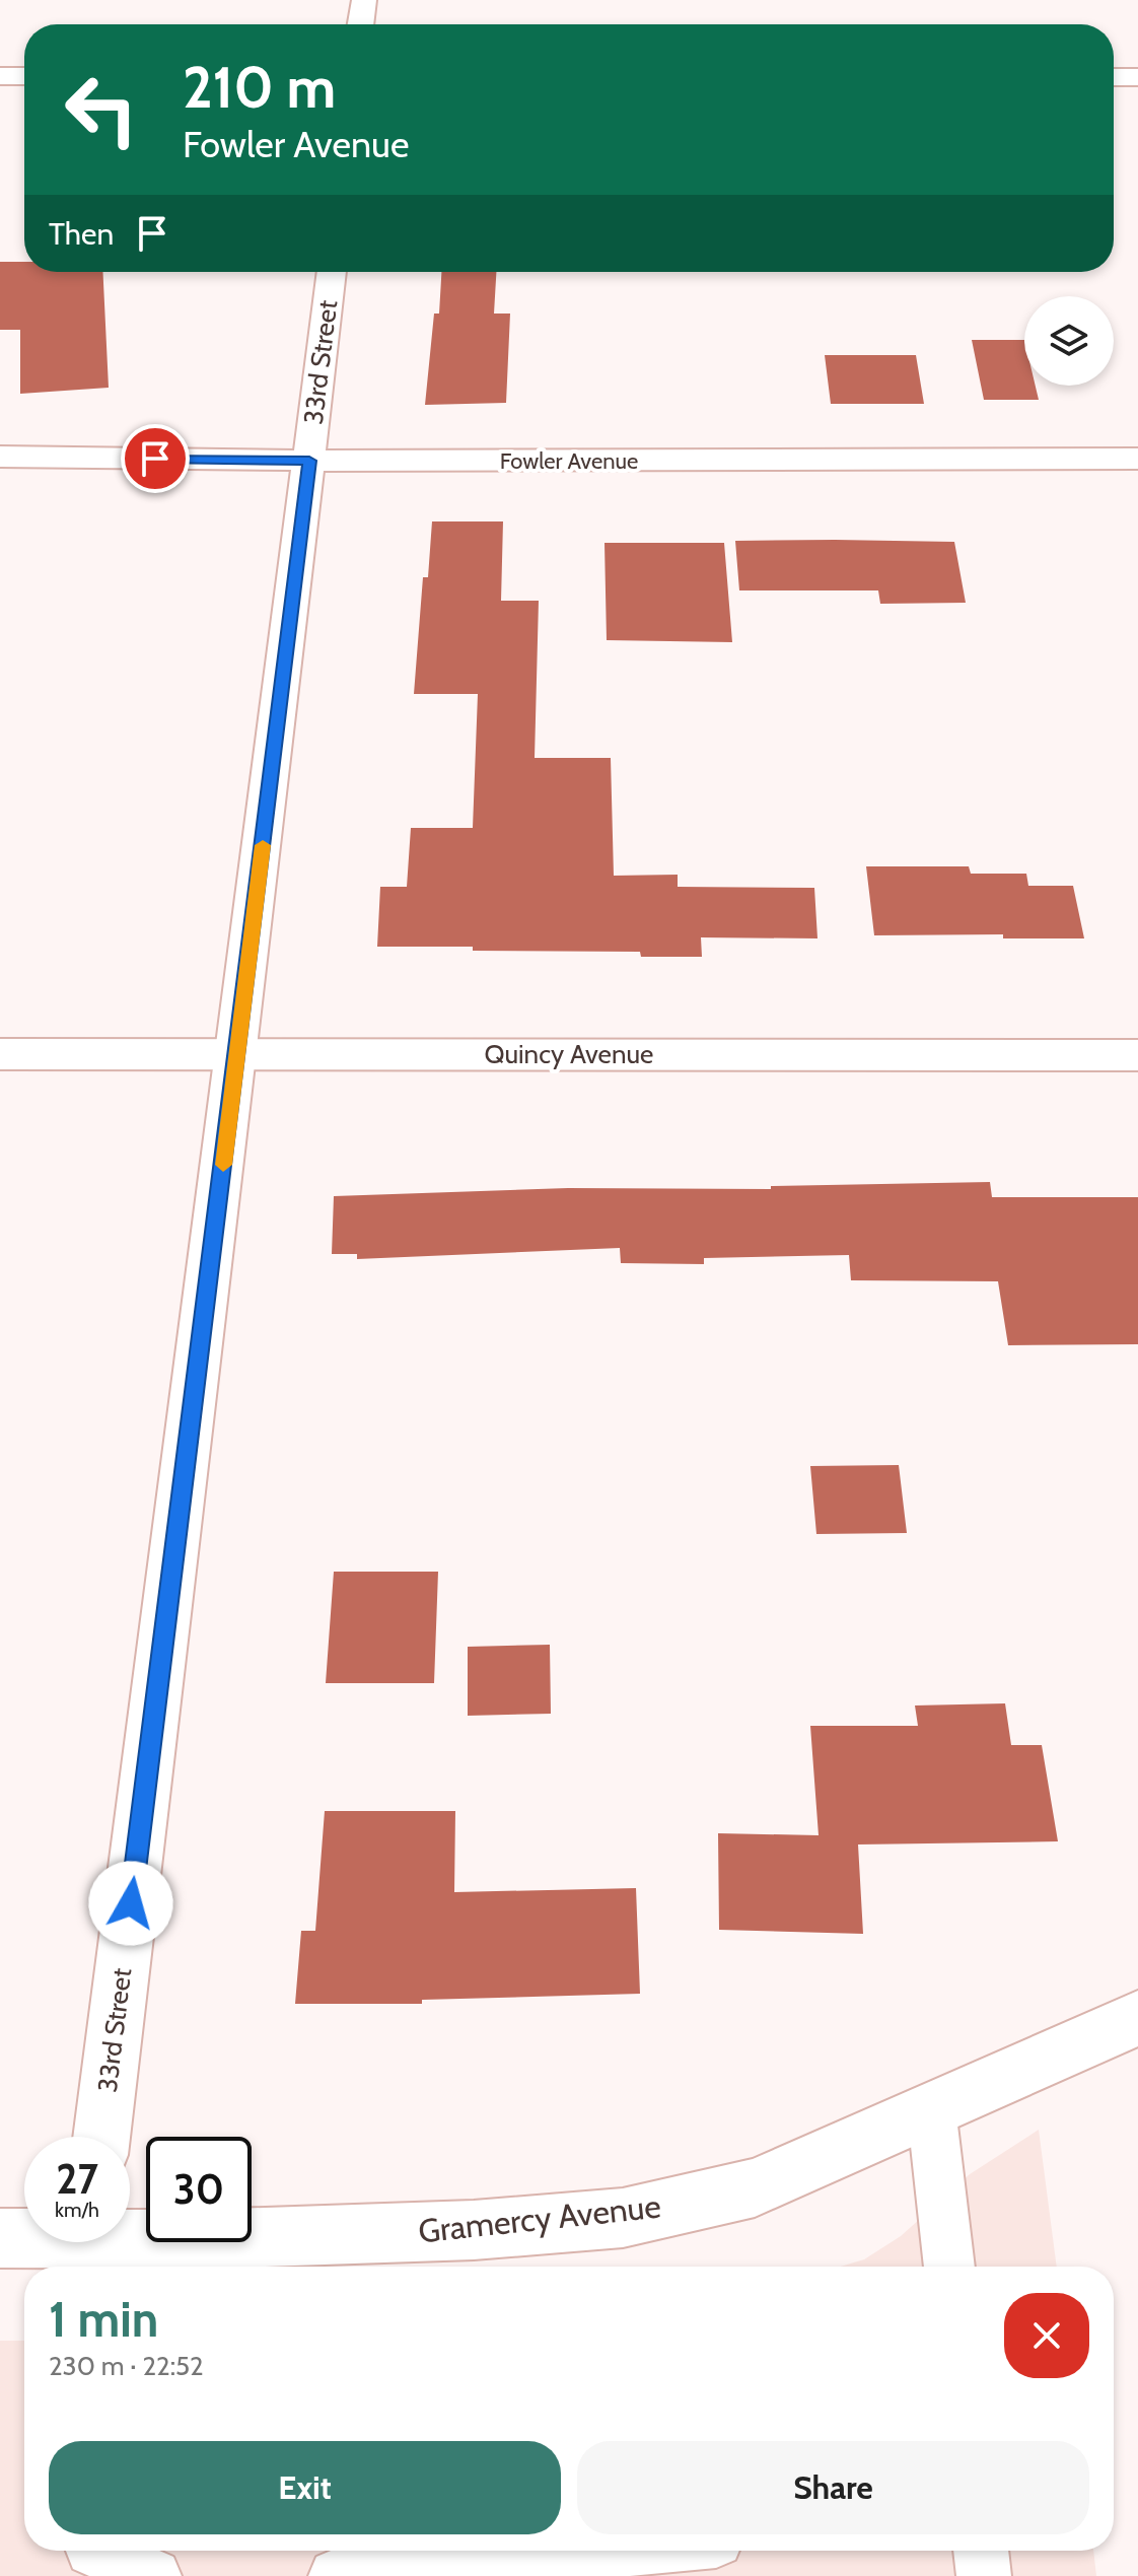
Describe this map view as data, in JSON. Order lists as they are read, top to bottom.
{
  "streets": {
    "street": [
      "33rd Street",
      "Fowler Avenue",
      "Quincy Avenue",
      "Gramercy Avenue"
    ]
  },
  "crossings": [
    ["33rd Street", "Fowler Avenue"],
    ["33rd Street", "Quincy Avenue"]
  ],
  "page": {
    "turn": ["210 m", "Fowler Avenue"],
    "then": "Then",
    "speed": "27 km/h",
    "limit": "30",
    "heading": ["1 min", "230 m · 22:52"],
    "buttons": ["Exit", "Share"]
  }
}
